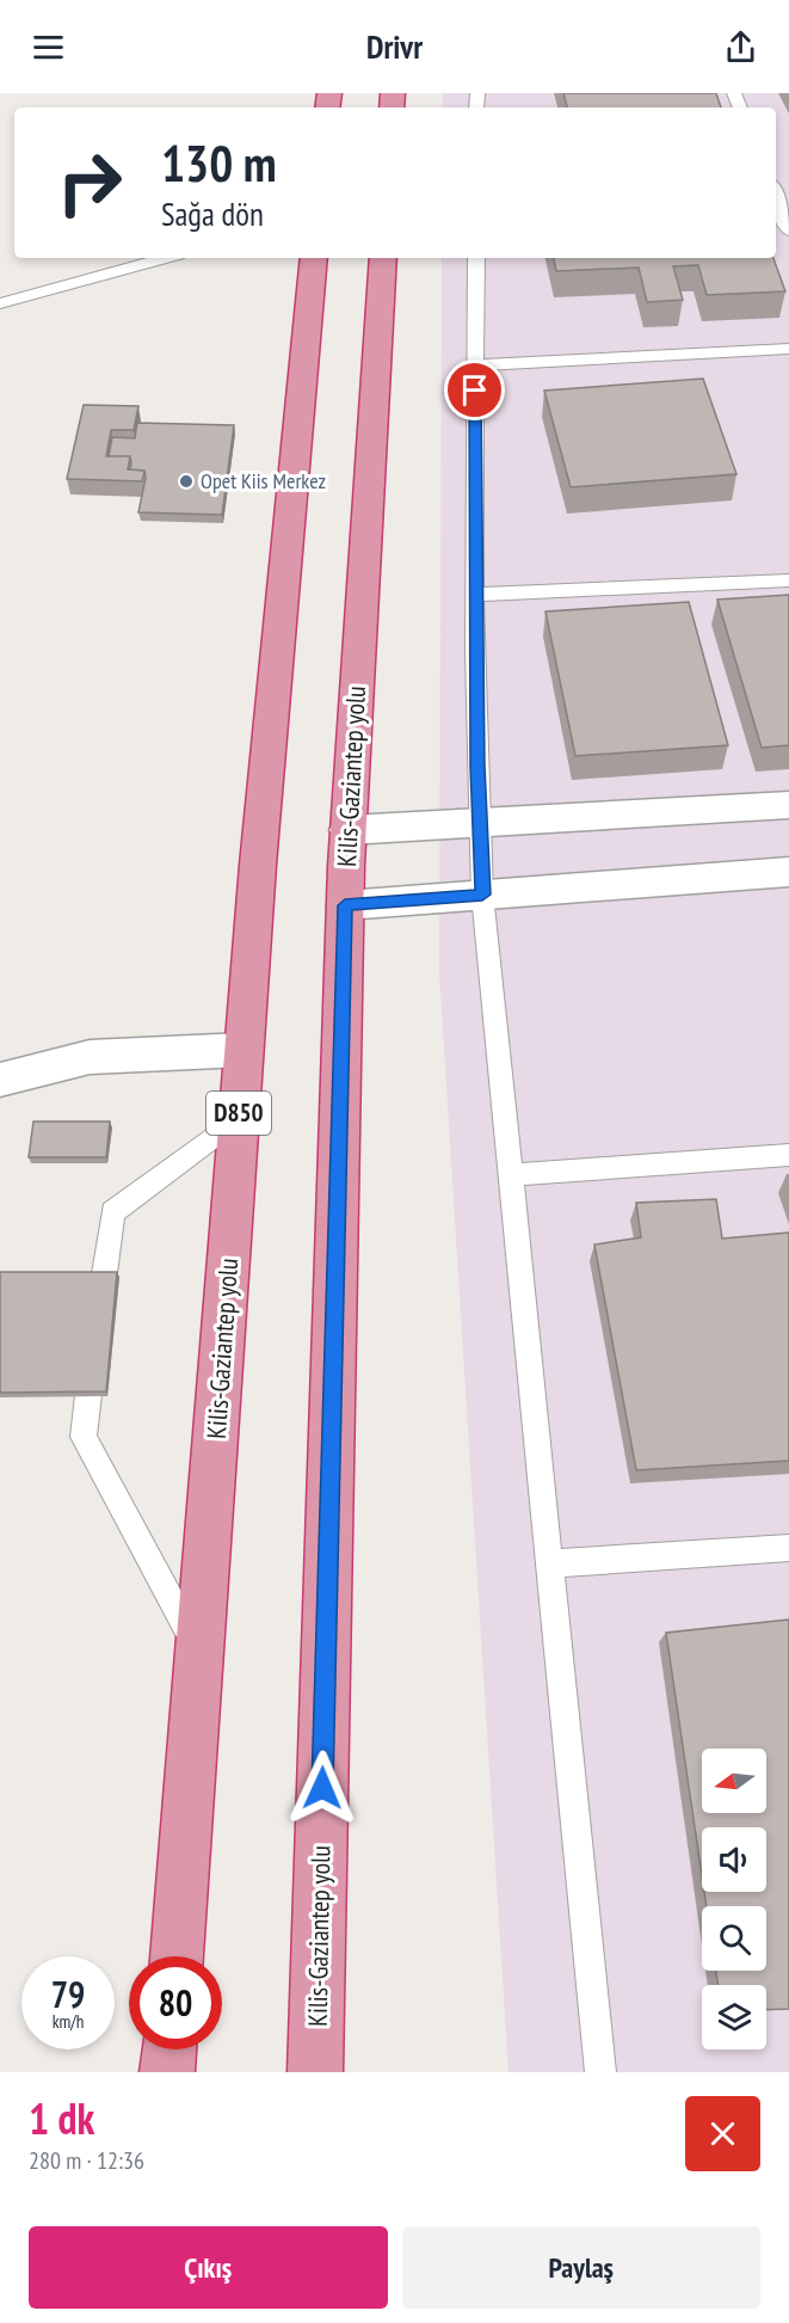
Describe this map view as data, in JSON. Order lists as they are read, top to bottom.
{
  "streets": {
    "highway": ["Kilis-Gaziantep yolu", "D850"]
  },
  "places": ["Opet Kiis Merkez"],
  "north": "left",
  "page": {
    "header": "Drivr",
    "turn": ["130 m", "Sağa dön"],
    "speed": "79 km/h",
    "limit": "80",
    "heading": ["1 dk", "280 m · 12:36"],
    "buttons": ["Çıkış", "Paylaş"]
  }
}
